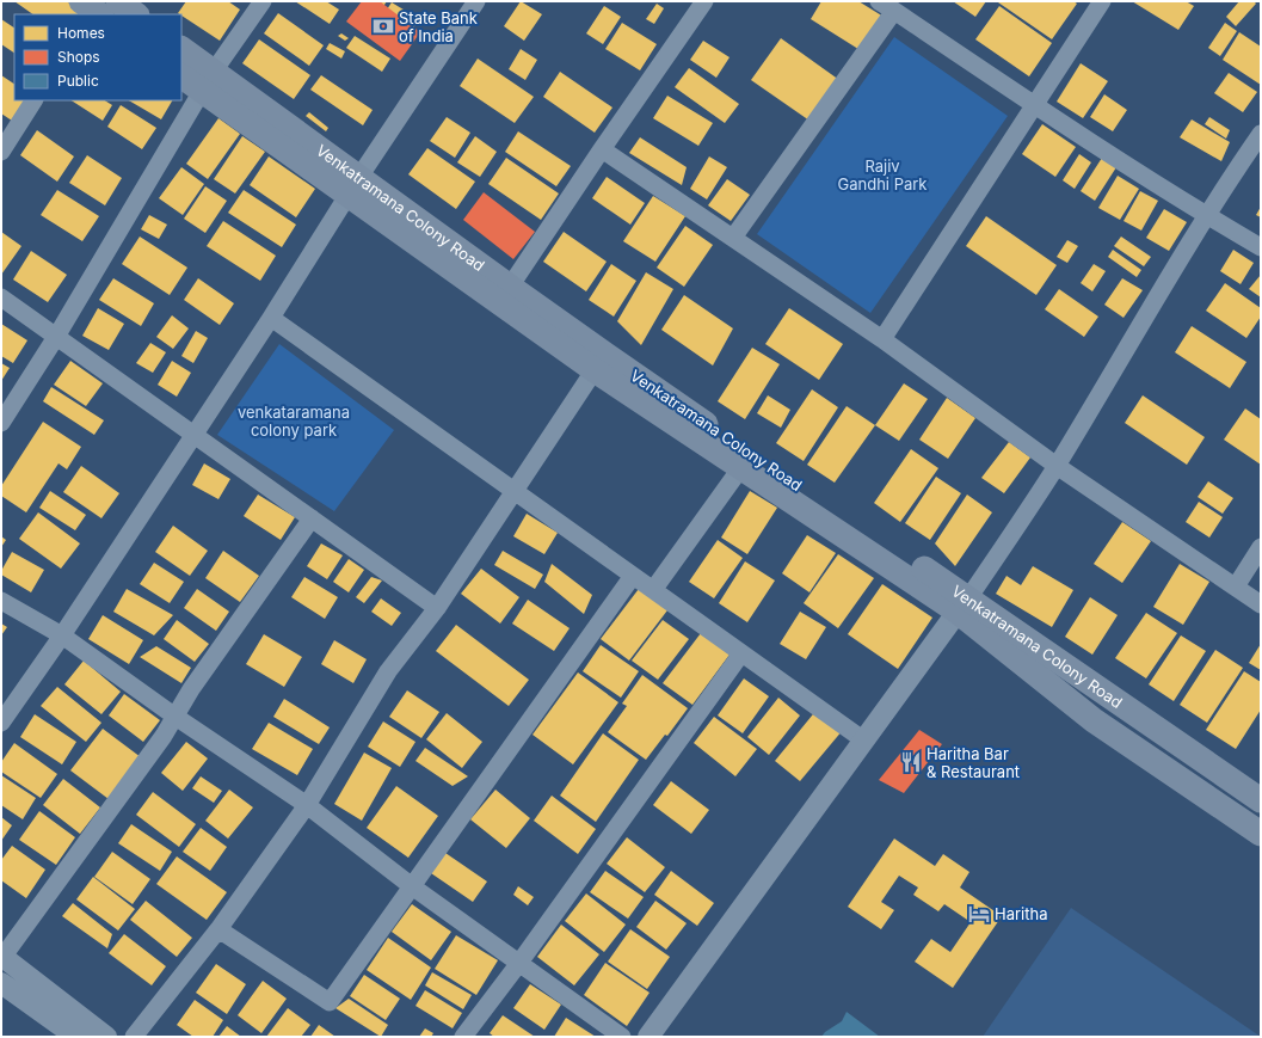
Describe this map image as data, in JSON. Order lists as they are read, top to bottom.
{
  "streets": {
    "main road": ["Venkatramana Colony Road"]
  },
  "parks": ["Rajiv Gandhi Park", "venkataramana colony park"],
  "places": {
    "bank": ["State Bank of India"],
    "restaurant": ["Haritha Bar & Restaurant"],
    "hotel": ["Haritha"]
  },
  "legend": ["Homes", "Shops", "Public"]
}
